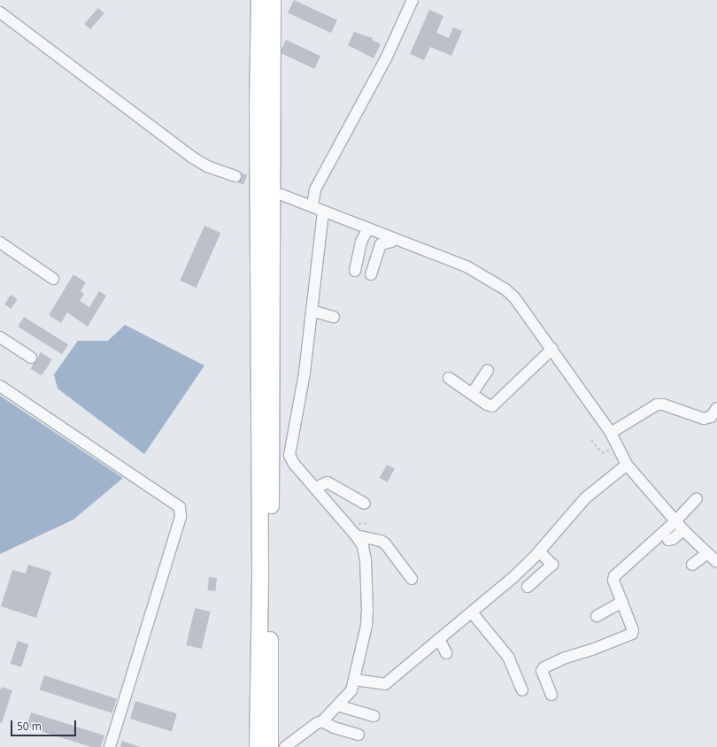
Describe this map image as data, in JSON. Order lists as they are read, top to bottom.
{
  "scale_bar": "50 m"
}
